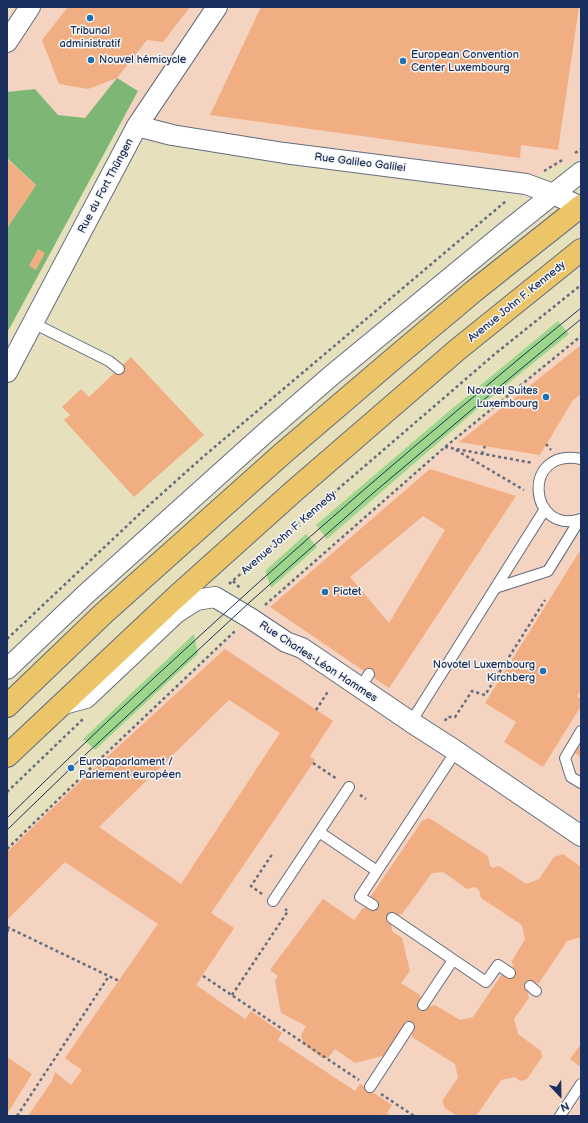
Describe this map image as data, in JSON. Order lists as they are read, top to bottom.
{
  "streets": {
    "main road": ["Avenue John F. Kennedy"],
    "street": ["Rue Galileo Galilei", "Rue du Fort Thüngen", "Rue Charles-Léon Hammes"]
  },
  "crossings": [
    ["Rue Galileo Galilei", "Rue du Fort Thüngen"],
    ["Avenue John F. Kennedy", "Rue Charles-Léon Hammes"]
  ],
  "places": [
    "Tribunal administratif",
    "Nouvel hémicycle",
    "European Convention Center Luxembourg",
    "Novotel Suites Luxembourg",
    "Pictet",
    "Novotel Luxembourg Kirchberg",
    "Europaparlament / Parlement européen"
  ],
  "north": "bottom"
}
